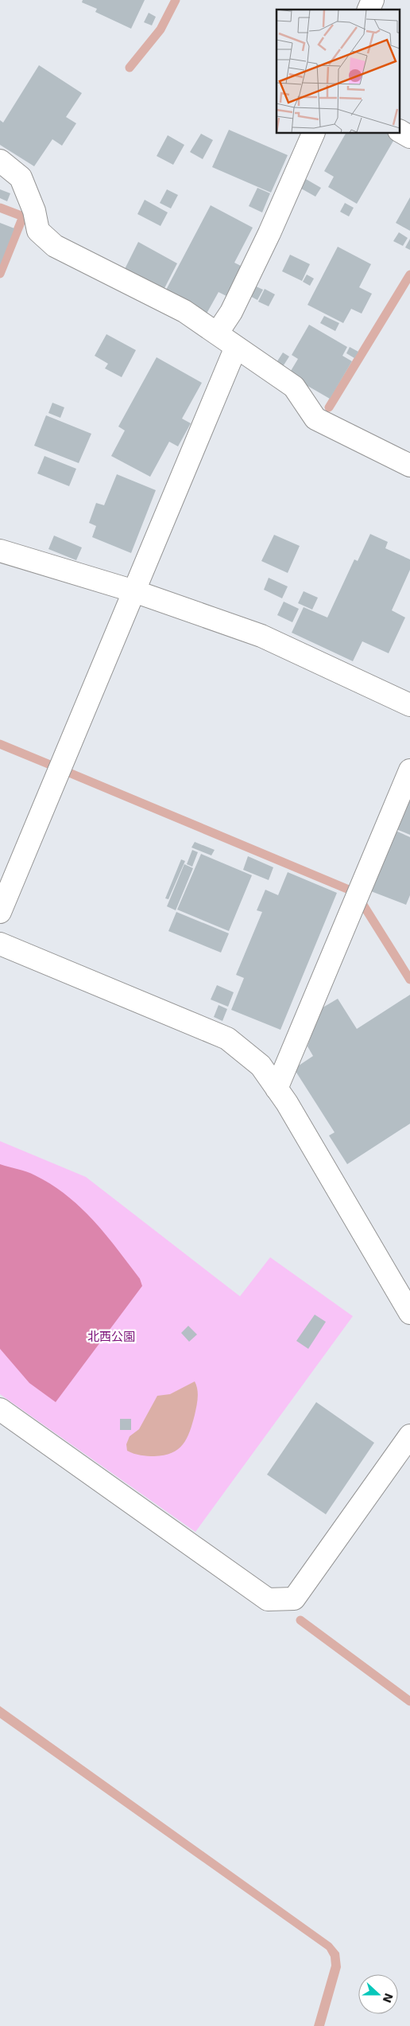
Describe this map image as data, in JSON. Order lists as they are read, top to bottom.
{
  "parks": ["北西公園"],
  "north": "right"
}
